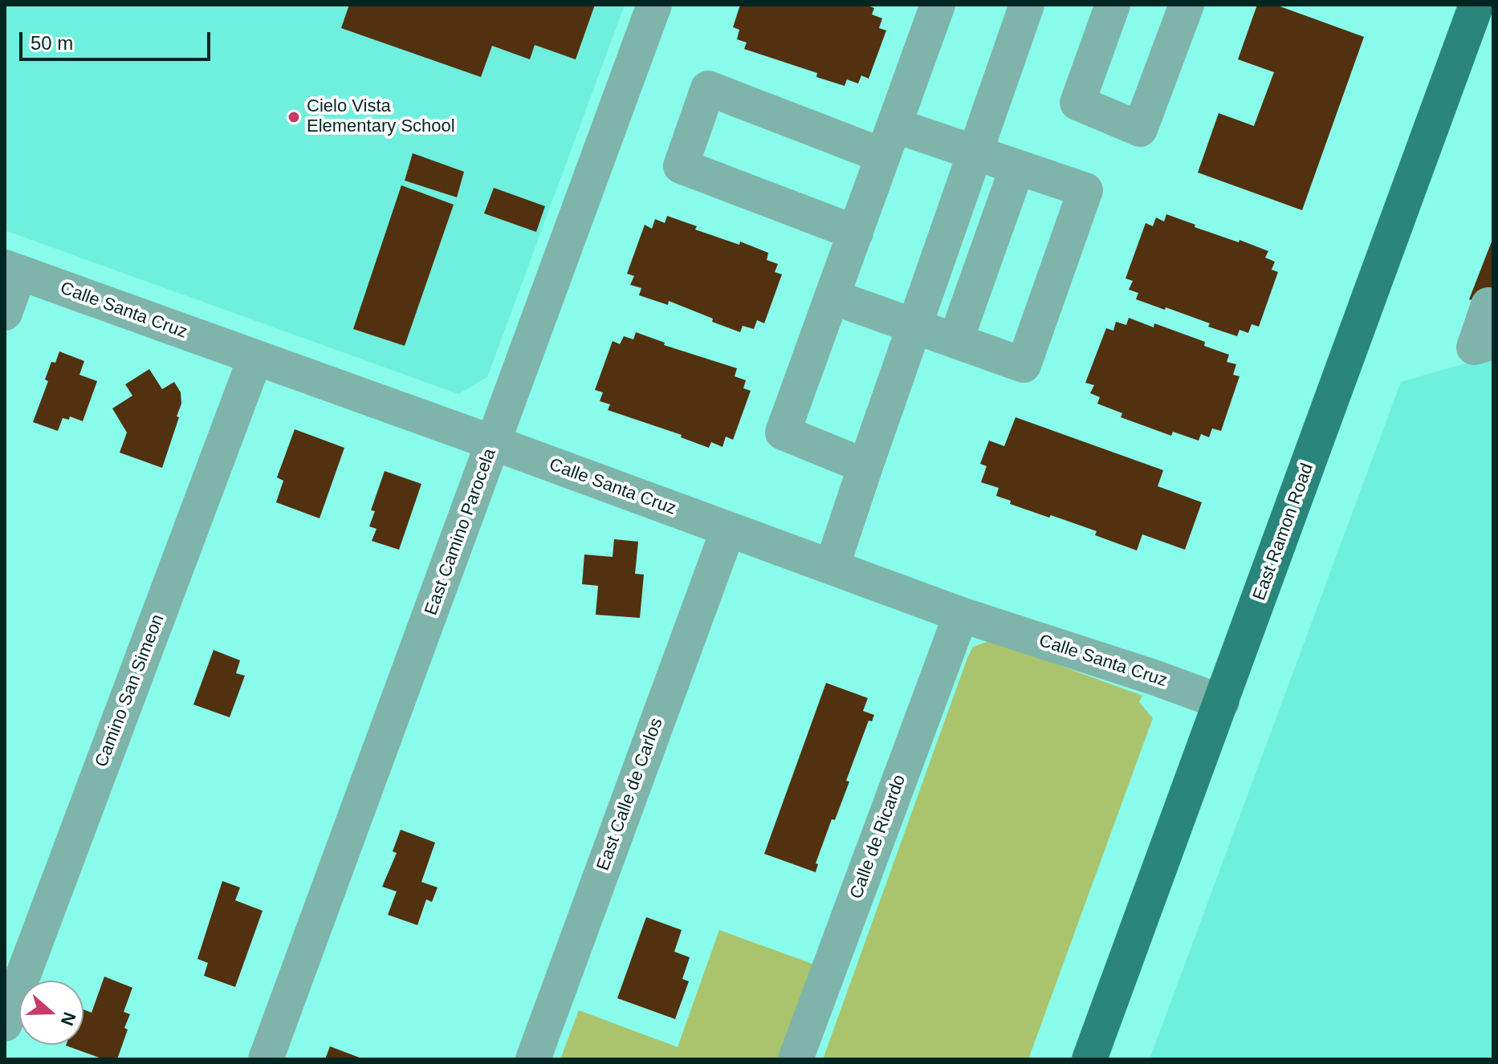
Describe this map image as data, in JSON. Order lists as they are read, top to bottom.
{
  "streets": {
    "main road": ["East Ramon Road"],
    "street": [
      "Calle Santa Cruz",
      "East Camino Parocela",
      "Camino San Simeon",
      "East Calle de Carlos",
      "Calle de Ricardo"
    ]
  },
  "crossings": [
    ["Calle Santa Cruz", "East Camino Parocela"],
    ["Calle Santa Cruz", "East Ramon Road"],
    ["Calle Santa Cruz", "Camino San Simeon"],
    ["Calle Santa Cruz", "East Calle de Carlos"],
    ["Calle Santa Cruz", "Calle de Ricardo"]
  ],
  "places": ["Cielo Vista Elementary School"],
  "scale_bar": "50 m",
  "north": "right"
}
